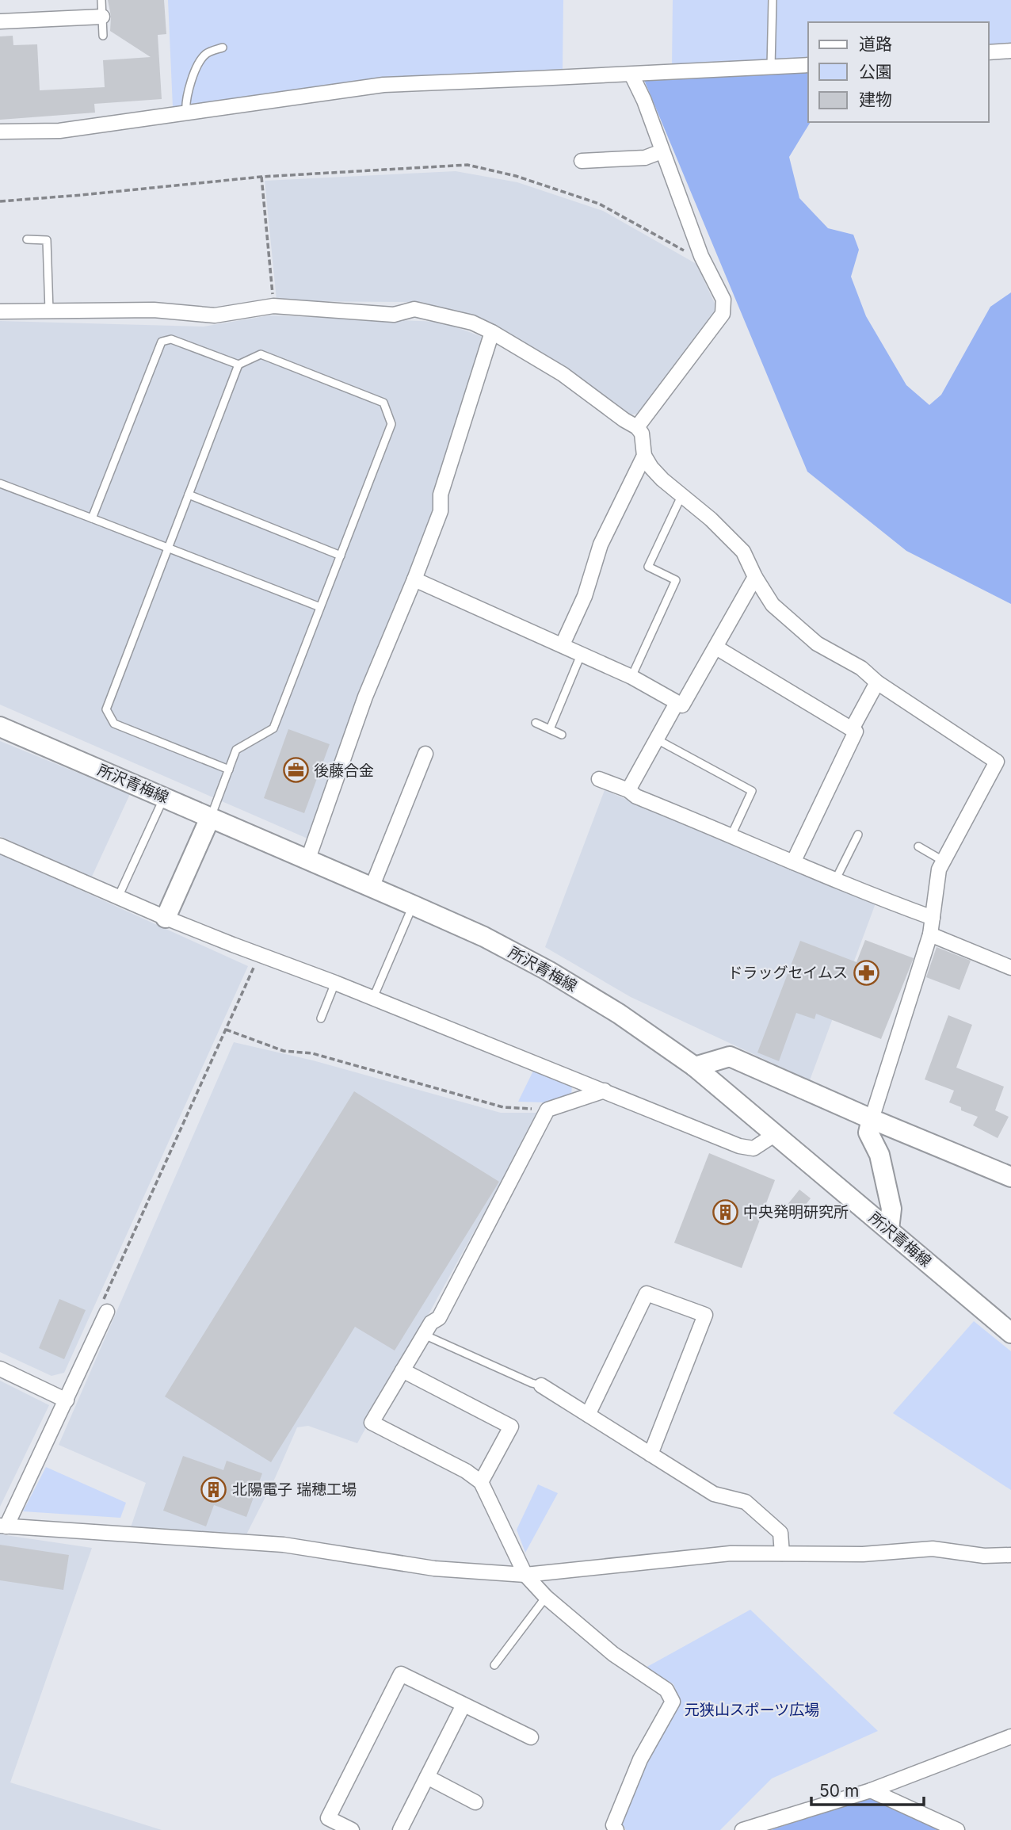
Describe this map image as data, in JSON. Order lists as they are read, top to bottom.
{
  "streets": {
    "main road": ["所沢青梅線"]
  },
  "parks": ["元狭山スポーツ広場"],
  "places": {
    "office": ["後藤合金"],
    "pharmacy": ["ドラッグセイムス"],
    "building": ["中央発明研究所", "北陽電子 瑞穂工場"]
  },
  "legend": ["道路", "公園", "建物"],
  "scale_bar": "50 m"
}
